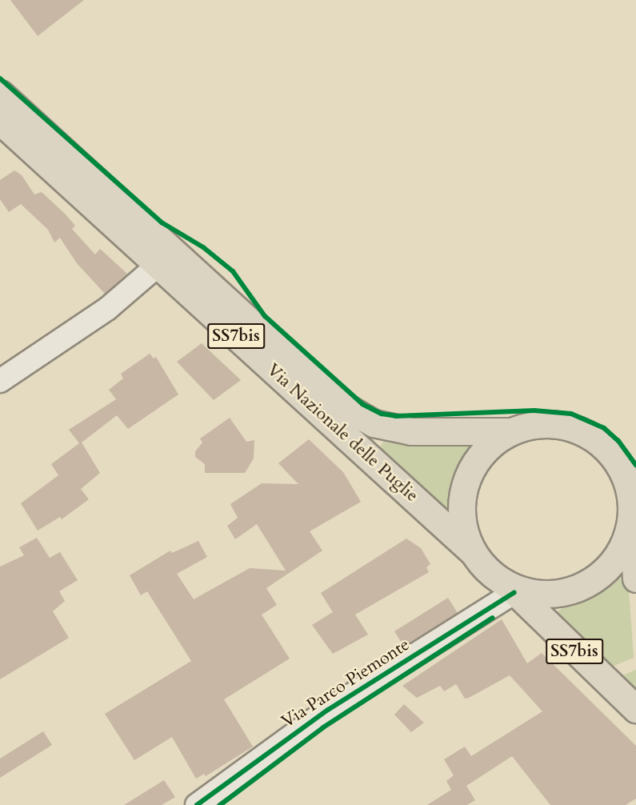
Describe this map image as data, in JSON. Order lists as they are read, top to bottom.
{
  "streets": {
    "main road": ["SS7bis", "Via Nazionale delle Puglie"],
    "street": ["Via Parco Piemonte"]
  },
  "crossings": [
    ["Via Nazionale delle Puglie", "Via Parco Piemonte"]
  ]
}
